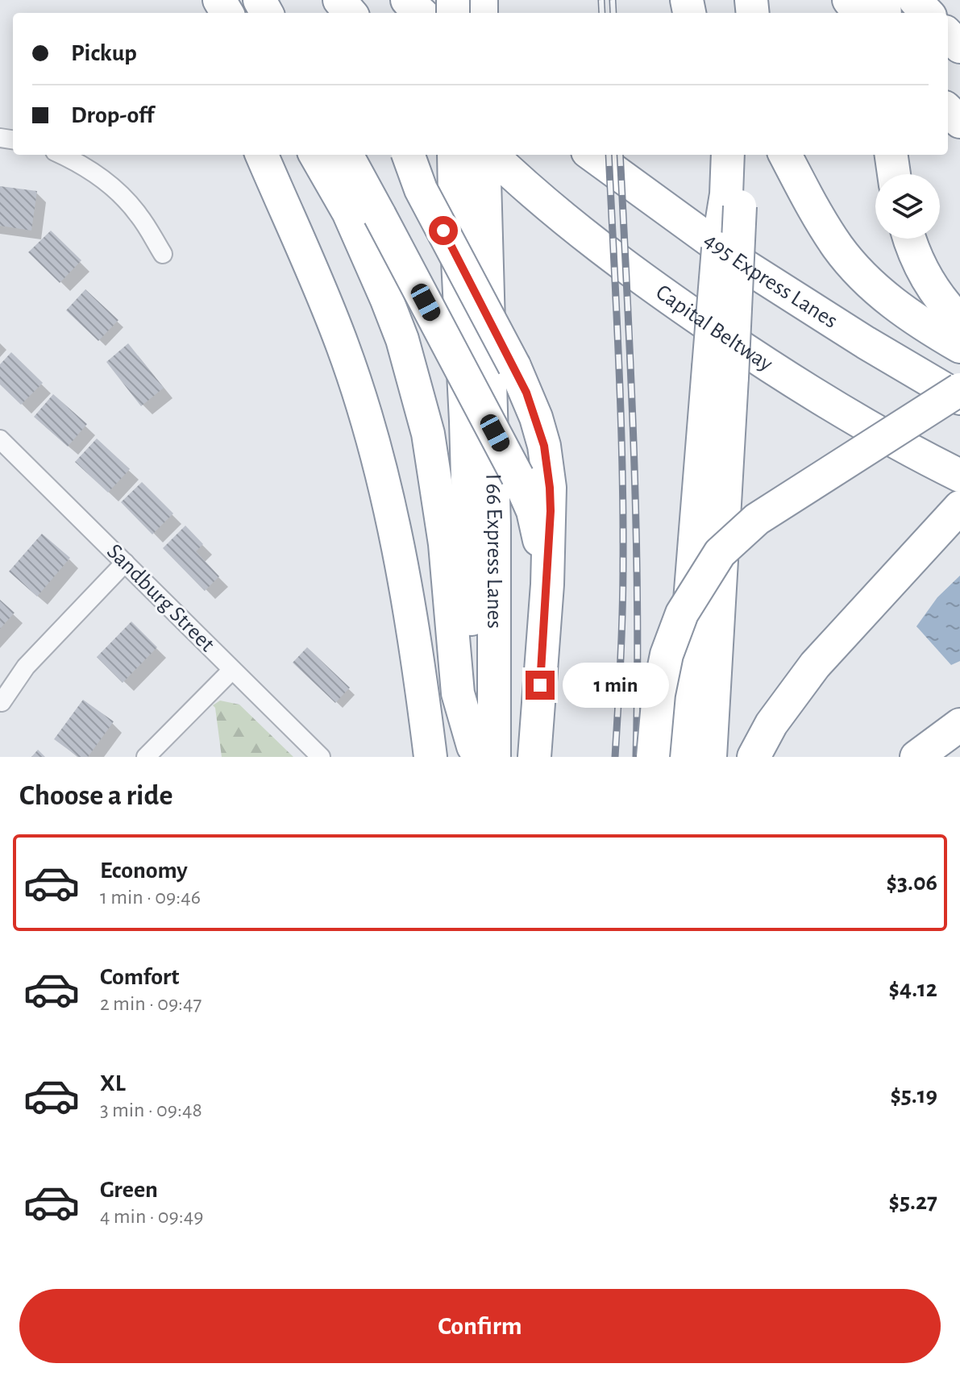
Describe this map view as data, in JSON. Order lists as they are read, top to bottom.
{
  "streets": {
    "highway": ["495 Express Lanes", "Capital Beltway", "I 66 Express Lanes"],
    "street": ["Sandburg Street"]
  },
  "page": {
    "banner": ["Pickup", "Drop-off"],
    "bubble": "1 min",
    "heading": "Choose a ride",
    "list": [
      {
        "name": "Economy",
        "note": "1 min · 09:46",
        "value": "$3.06"
      },
      {
        "name": "Comfort",
        "note": "2 min · 09:47",
        "value": "$4.12"
      },
      {
        "name": "XL",
        "note": "3 min · 09:48",
        "value": "$5.19"
      },
      {
        "name": "Green",
        "note": "4 min · 09:49",
        "value": "$5.27"
      }
    ],
    "buttons": "Confirm"
  }
}
